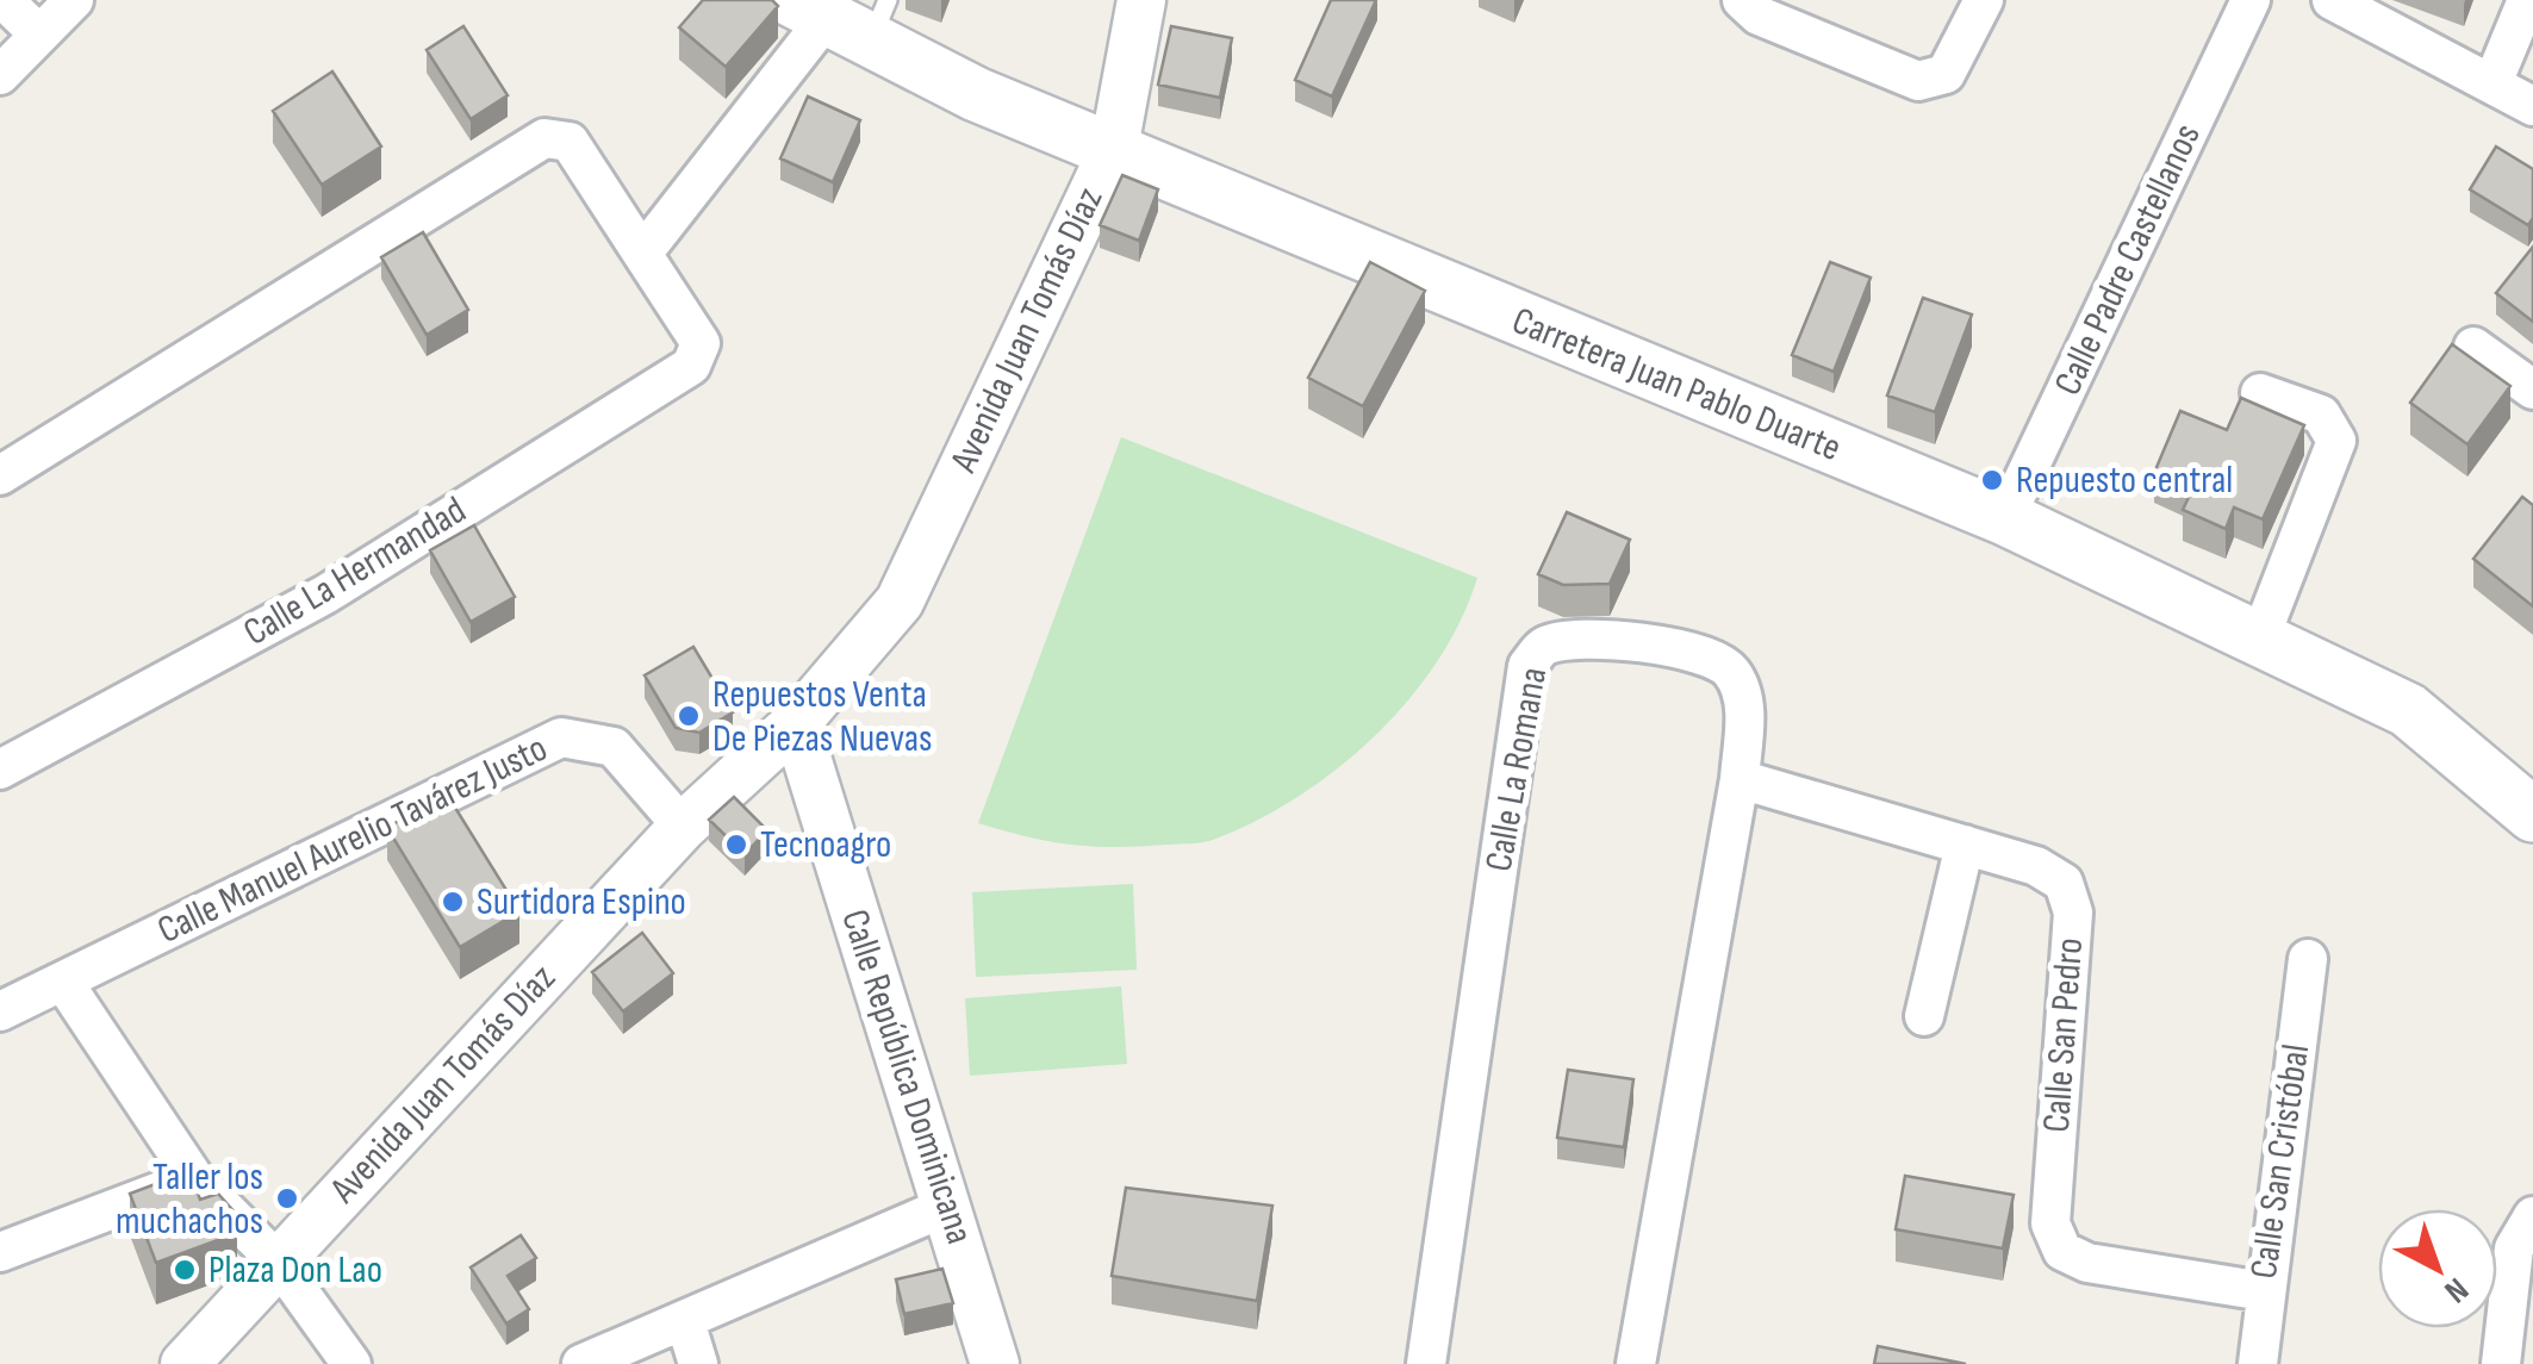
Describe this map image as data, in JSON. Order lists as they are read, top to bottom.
{
  "streets": {
    "main road": ["Carretera Juan Pablo Duarte"],
    "street": [
      "Calle Padre Castellanos",
      "Avenida Juan Tomás Díaz",
      "Calle La Hermandad",
      "Calle La Romana",
      "Calle Manuel Aurelio Tavárez Justo",
      "Calle San Pedro",
      "Calle República Dominicana",
      "Calle San Cristóbal"
    ]
  },
  "crossings": [
    ["Calle Padre Castellanos", "Carretera Juan Pablo Duarte"],
    ["Avenida Juan Tomás Díaz", "Carretera Juan Pablo Duarte"],
    ["Avenida Juan Tomás Díaz", "Calle Manuel Aurelio Tavárez Justo"],
    ["Avenida Juan Tomás Díaz", "Calle República Dominicana"],
    ["Calle La Romana", "Calle San Pedro"],
    ["Calle San Pedro", "Calle San Cristóbal"]
  ],
  "places": [
    "Repuesto central",
    "Repuestos Venta De Piezas Nuevas",
    "Tecnoagro",
    "Surtidora Espino",
    "Taller los muchachos",
    "Plaza Don Lao"
  ],
  "north": "bottom right"
}
